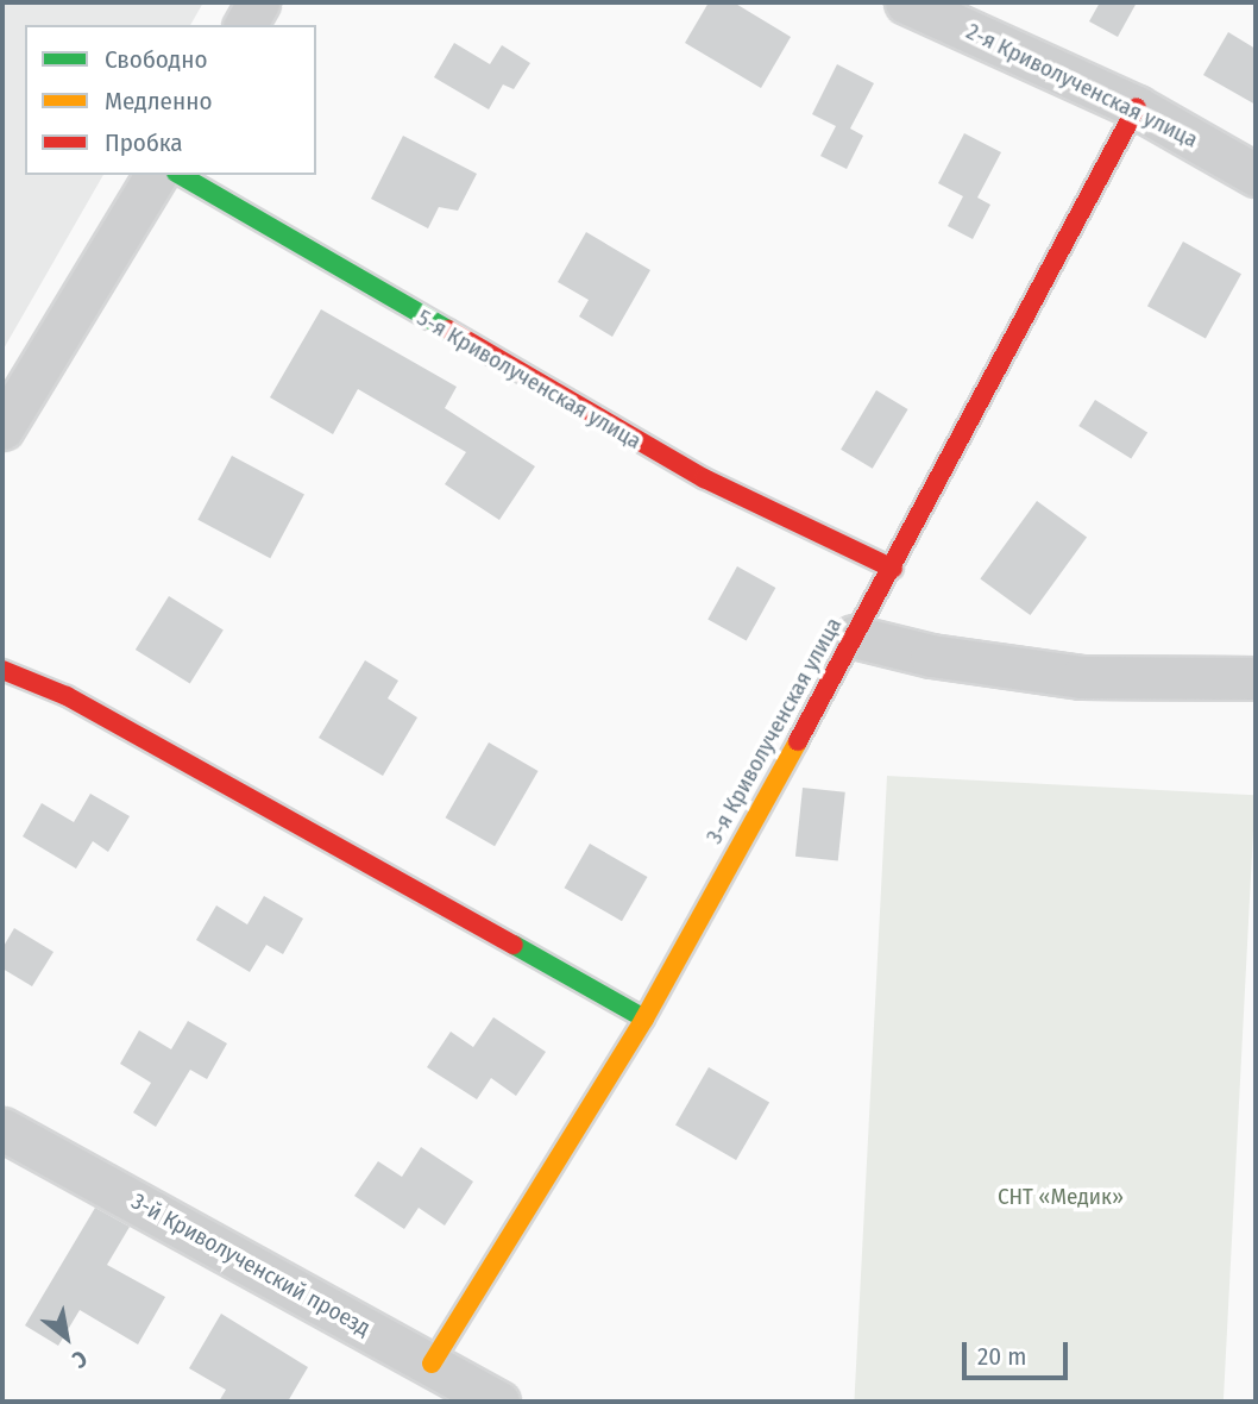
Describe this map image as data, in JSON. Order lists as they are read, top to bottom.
{
  "streets": {
    "street": [
      "2-я Криволученская улица",
      "5-я Криволученская улица",
      "3-я Криволученская улица",
      "3-й Криволученский проезд"
    ]
  },
  "crossings": [
    ["2-я Криволученская улица", "3-я Криволученская улица"],
    ["5-я Криволученская улица", "3-я Криволученская улица"],
    ["3-я Криволученская улица", "3-й Криволученский проезд"]
  ],
  "parks": ["СНТ «Медик»"],
  "legend": ["Свободно", "Медленно", "Пробка"],
  "scale_bar": "20 m",
  "north": "bottom right"
}
